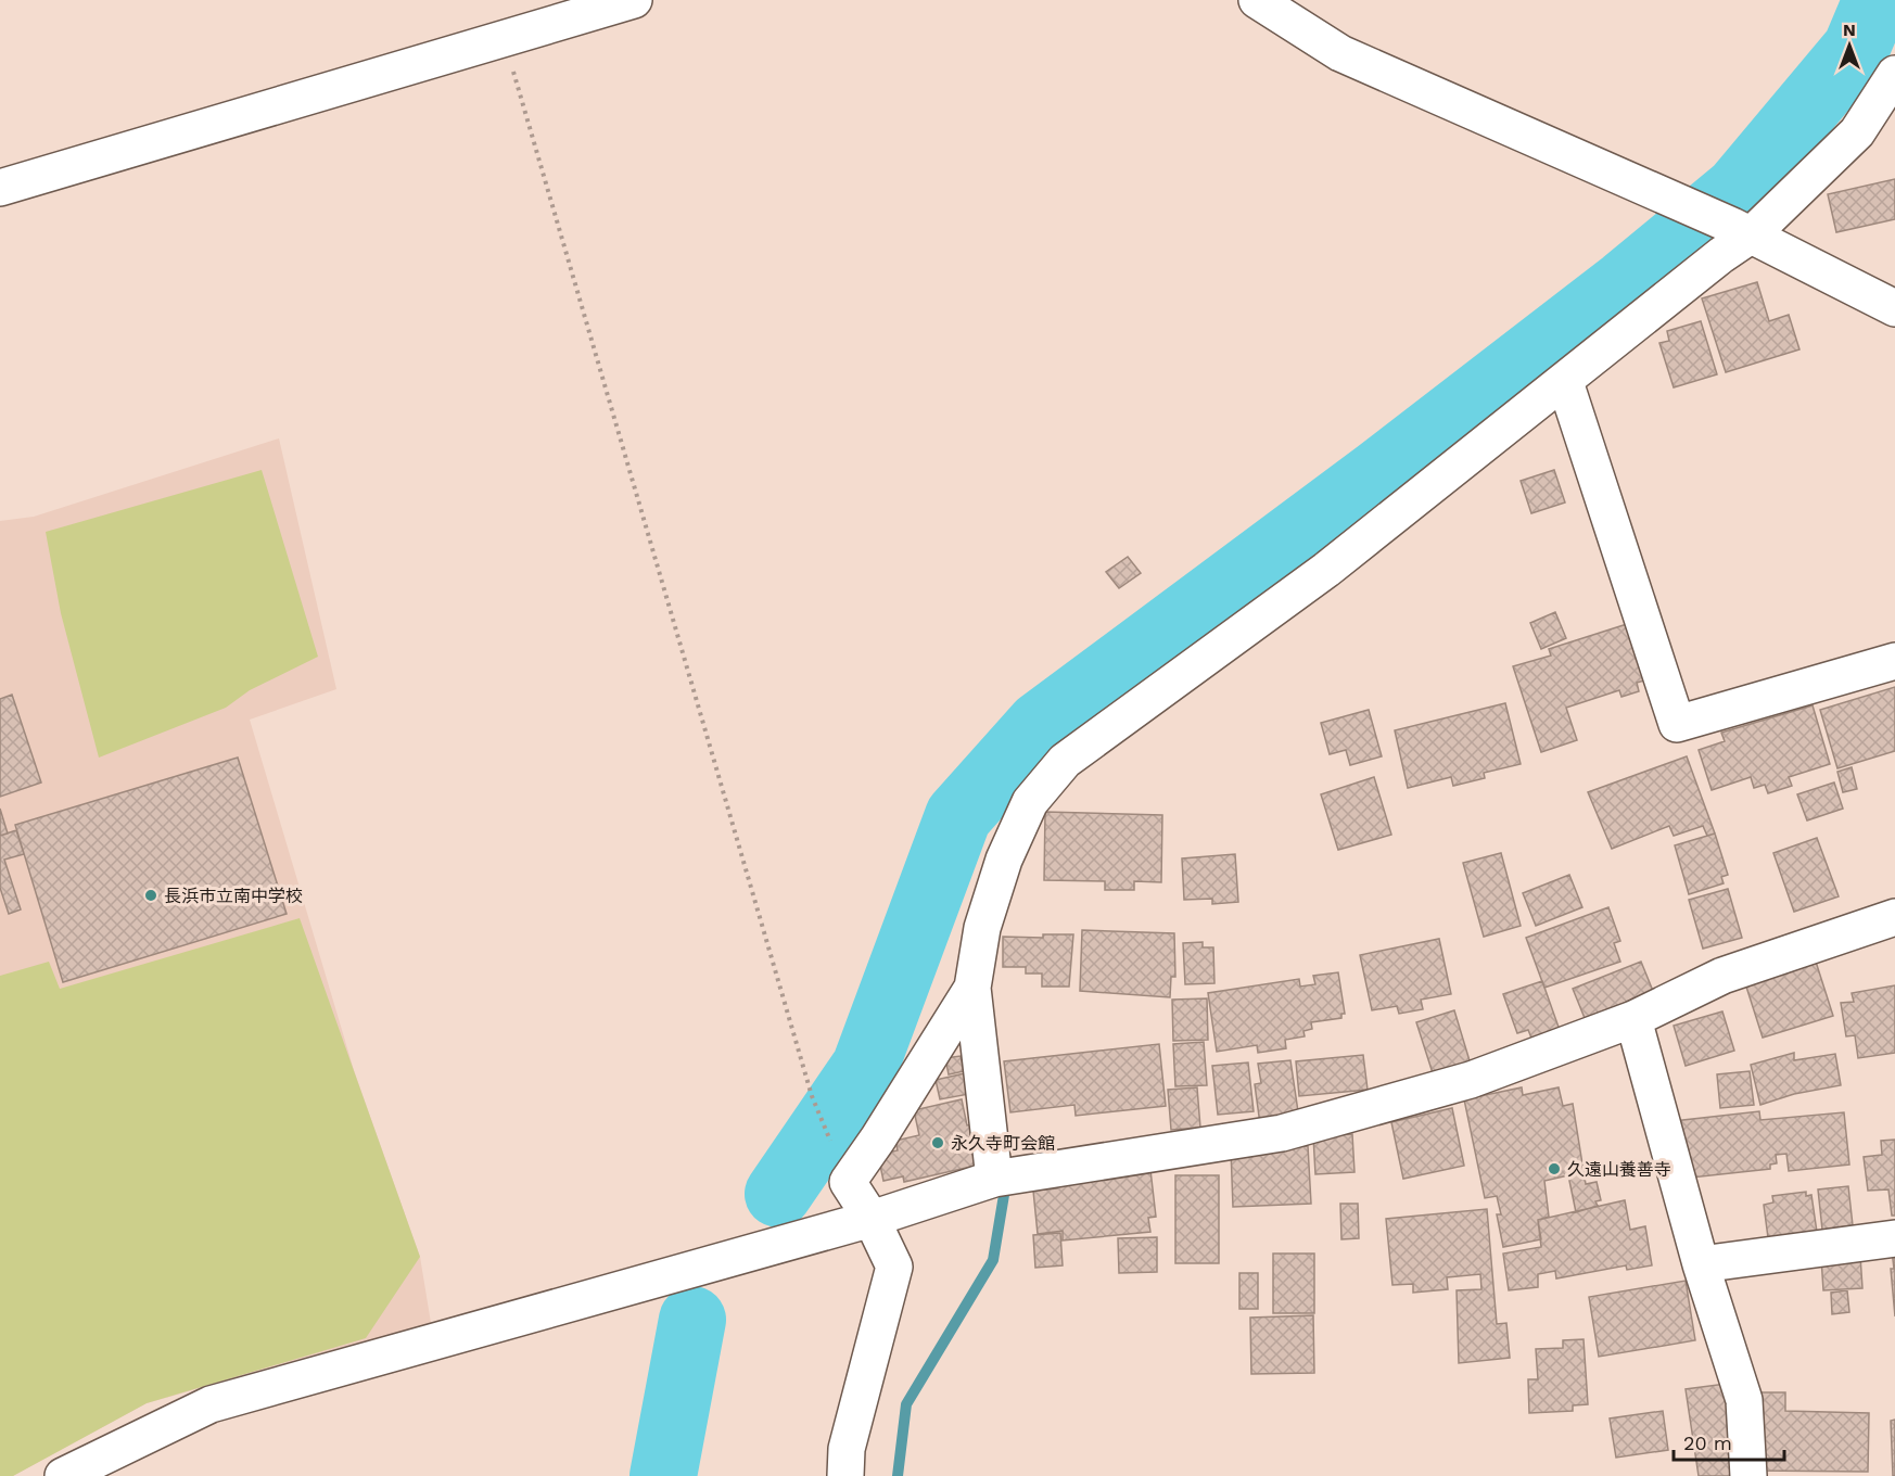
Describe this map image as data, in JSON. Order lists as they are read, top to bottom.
{
  "places": ["長浜市立南中学校", "永久寺町会館", "久遠山養善寺"],
  "scale_bar": "20 m",
  "north": "top"
}
